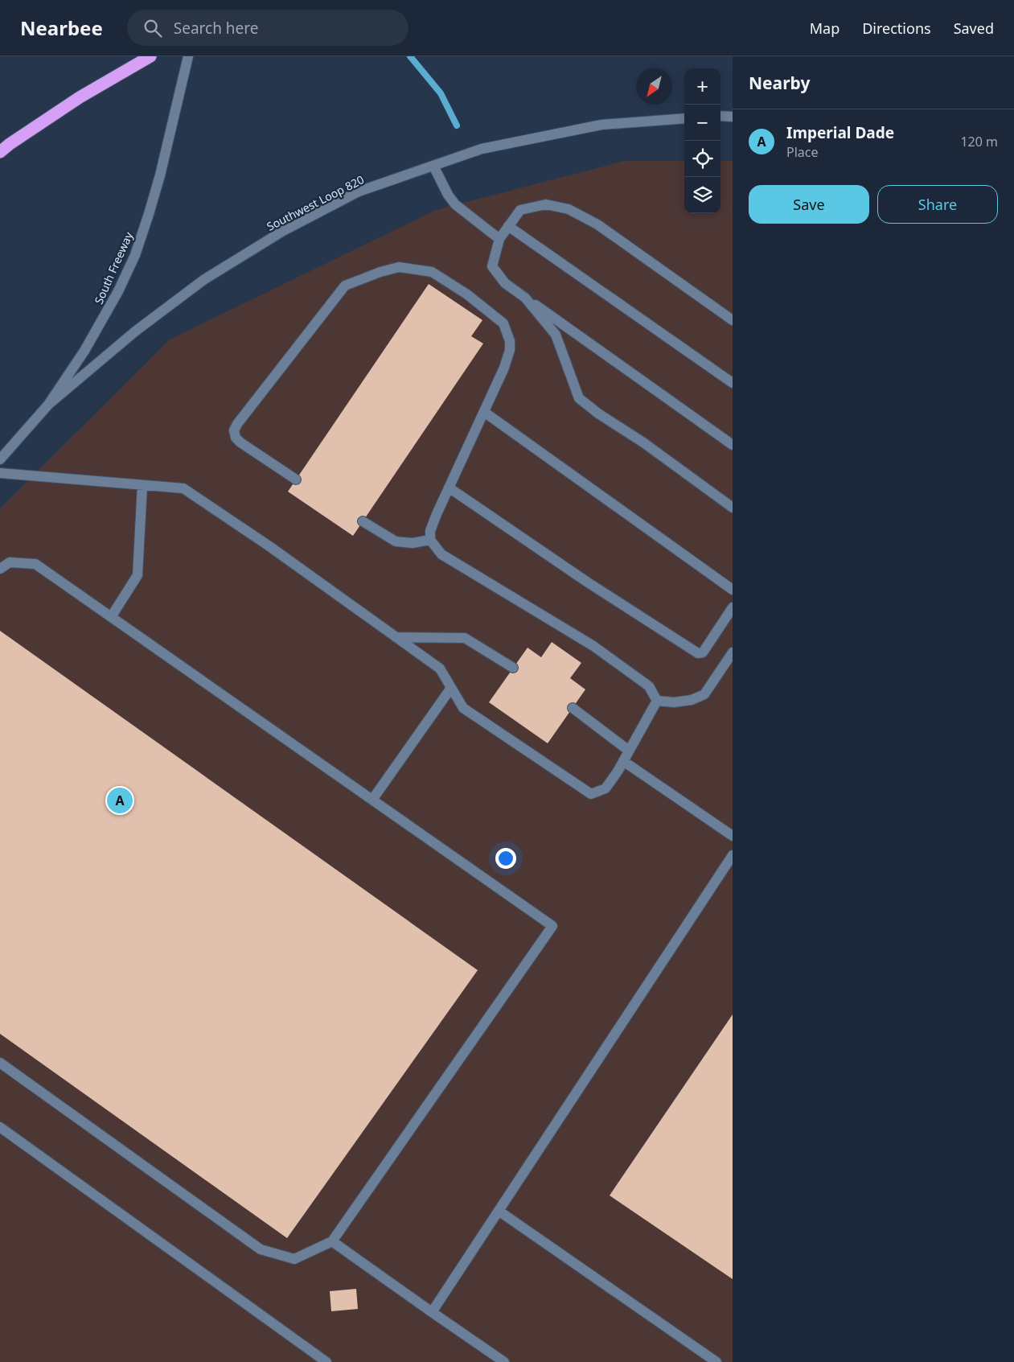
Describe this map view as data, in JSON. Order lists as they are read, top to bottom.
{
  "streets": {
    "main road": ["Southwest Loop 820", "South Freeway"]
  },
  "crossings": [
    ["Southwest Loop 820", "South Freeway"]
  ],
  "north": "bottom left",
  "page": {
    "header": "Nearbee",
    "search": "Search here",
    "nav": ["Map", "Directions", "Saved"],
    "heading": "Nearby",
    "map_buttons": ["+", "−"],
    "list": [
      {
        "mark": "A",
        "name": "Imperial Dade",
        "note": "Place",
        "value": "120 m"
      }
    ],
    "buttons": ["Save", "Share"],
    "pins": "A"
  }
}
